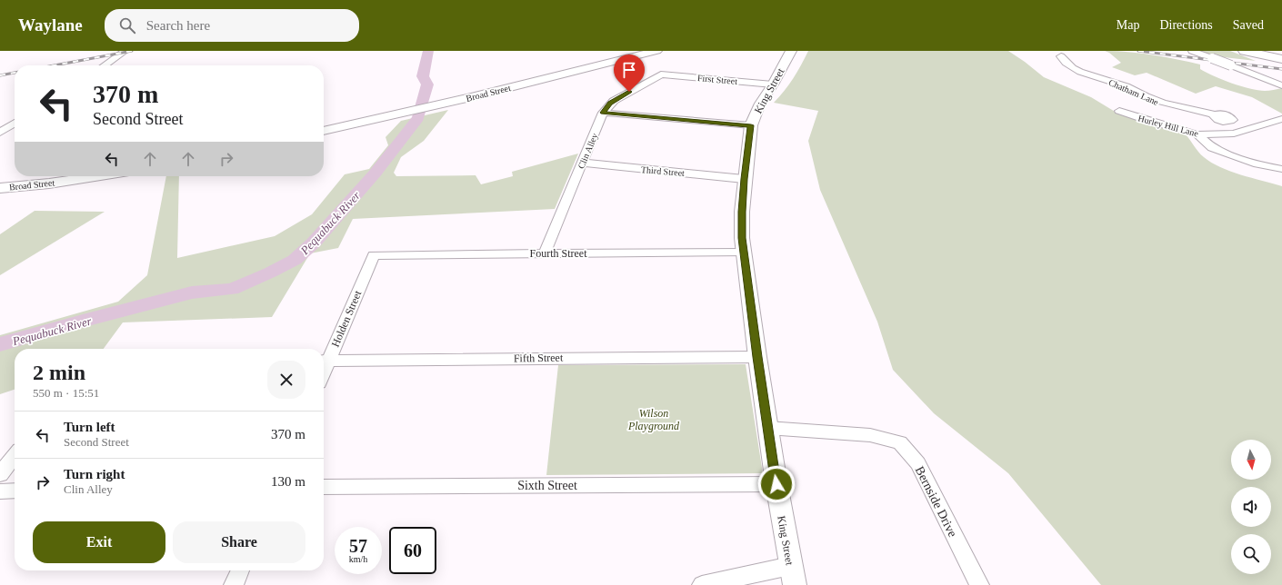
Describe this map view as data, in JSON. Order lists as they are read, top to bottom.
{
  "streets": {
    "main road": ["King Street", "Broad Street"],
    "street": [
      "First Street",
      "Chatham Lane",
      "Hurley Hill Lane",
      "Clin Alley",
      "Third Street",
      "Fourth Street",
      "Holden Street",
      "Fifth Street",
      "Sixth Street",
      "Bernside Drive"
    ]
  },
  "crossings": [
    ["First Street", "King Street"],
    ["First Street", "Clin Alley"],
    ["King Street", "Third Street"],
    ["King Street", "Fourth Street"],
    ["King Street", "Fifth Street"],
    ["King Street", "Sixth Street"],
    ["King Street", "Bernside Drive"],
    ["Chatham Lane", "Hurley Hill Lane"],
    ["Clin Alley", "Third Street"],
    ["Clin Alley", "Fourth Street"],
    ["Fourth Street", "Holden Street"],
    ["Holden Street", "Fifth Street"]
  ],
  "water": ["Pequabuck River"],
  "parks": ["Wilson Playground"],
  "north": "bottom",
  "page": {
    "header": "Waylane",
    "search": "Search here",
    "nav": ["Map", "Directions", "Saved"],
    "turn": ["370 m", "Second Street"],
    "heading": ["2 min", "550 m · 15:51"],
    "list": [
      {
        "name": "Turn left",
        "note": "Second Street",
        "value": "370 m"
      },
      {
        "name": "Turn right",
        "note": "Clin Alley",
        "value": "130 m"
      }
    ],
    "buttons": ["Exit", "Share"],
    "speed": "57 km/h",
    "limit": "60"
  }
}
